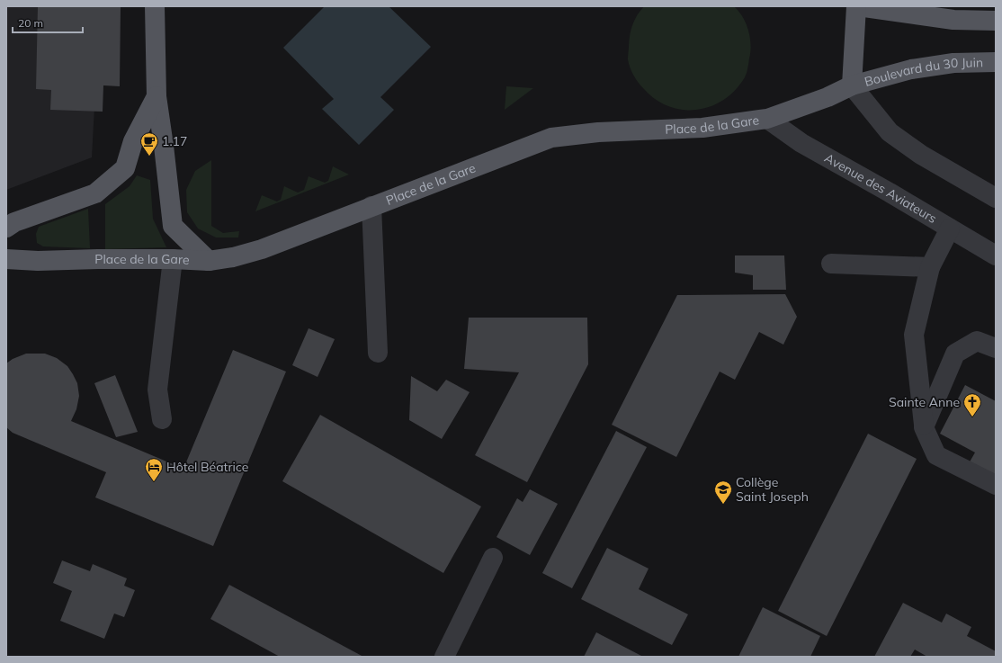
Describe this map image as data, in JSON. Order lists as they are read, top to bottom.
{
  "streets": {
    "main road": ["Boulevard du 30 Juin", "Place de la Gare"],
    "street": ["Avenue des Aviateurs"]
  },
  "crossings": [
    ["Boulevard du 30 Juin", "Place de la Gare"],
    ["Place de la Gare", "Avenue des Aviateurs"]
  ],
  "places": {
    "cafe": ["1.17"],
    "church": ["Sainte Anne"],
    "hotel": ["Hôtel Béatrice"],
    "school or university": ["Collège Saint Joseph"]
  },
  "scale_bar": "20 m"
}
